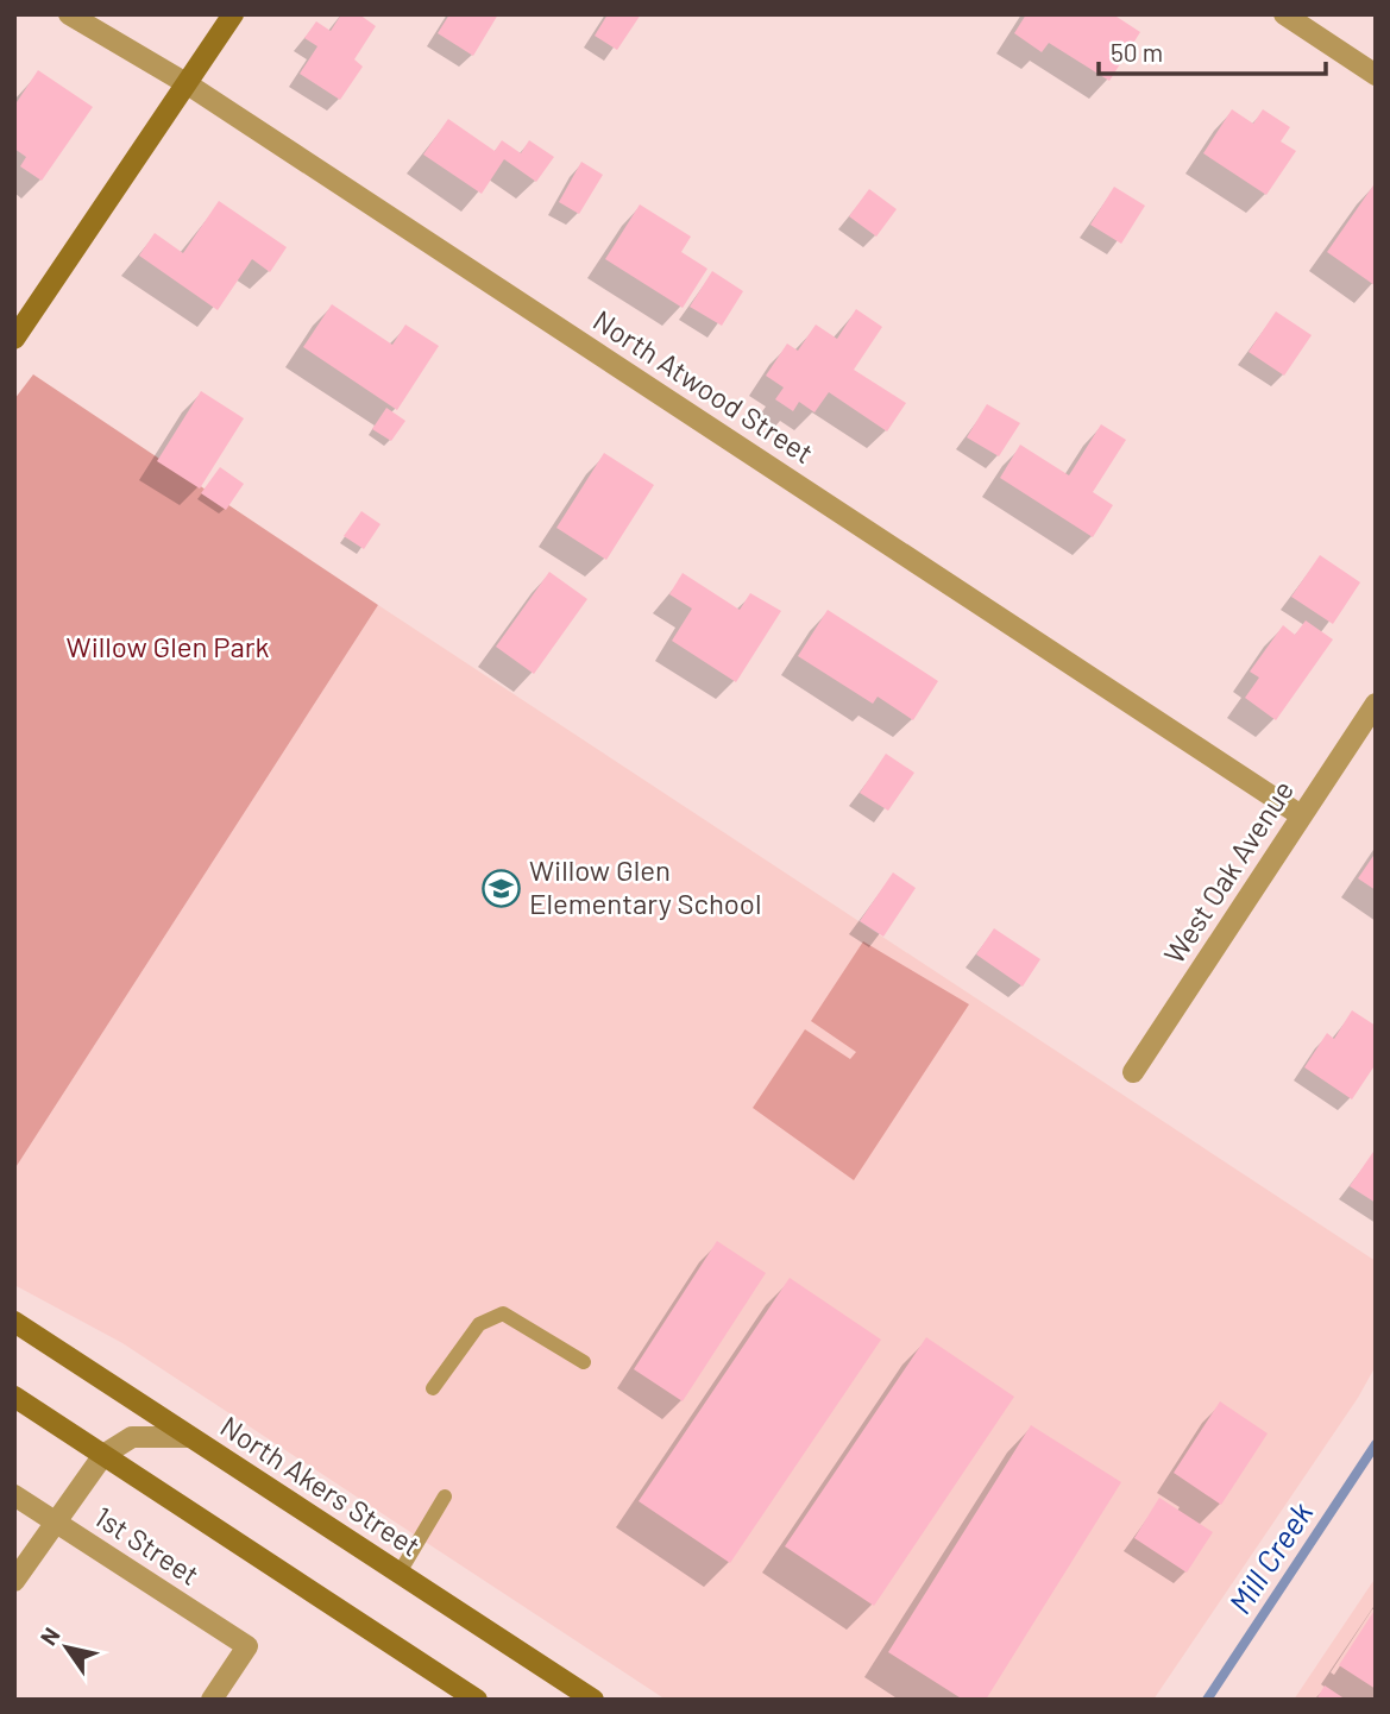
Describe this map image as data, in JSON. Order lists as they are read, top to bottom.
{
  "streets": {
    "main road": ["North Akers Street"],
    "street": ["North Atwood Street", "West Oak Avenue", "1st Street"]
  },
  "crossings": [
    ["North Atwood Street", "West Oak Avenue"]
  ],
  "water": ["Mill Creek"],
  "parks": ["Willow Glen Park"],
  "places": {
    "school or university": ["Willow Glen Elementary School"]
  },
  "scale_bar": "50 m",
  "north": "top left"
}
